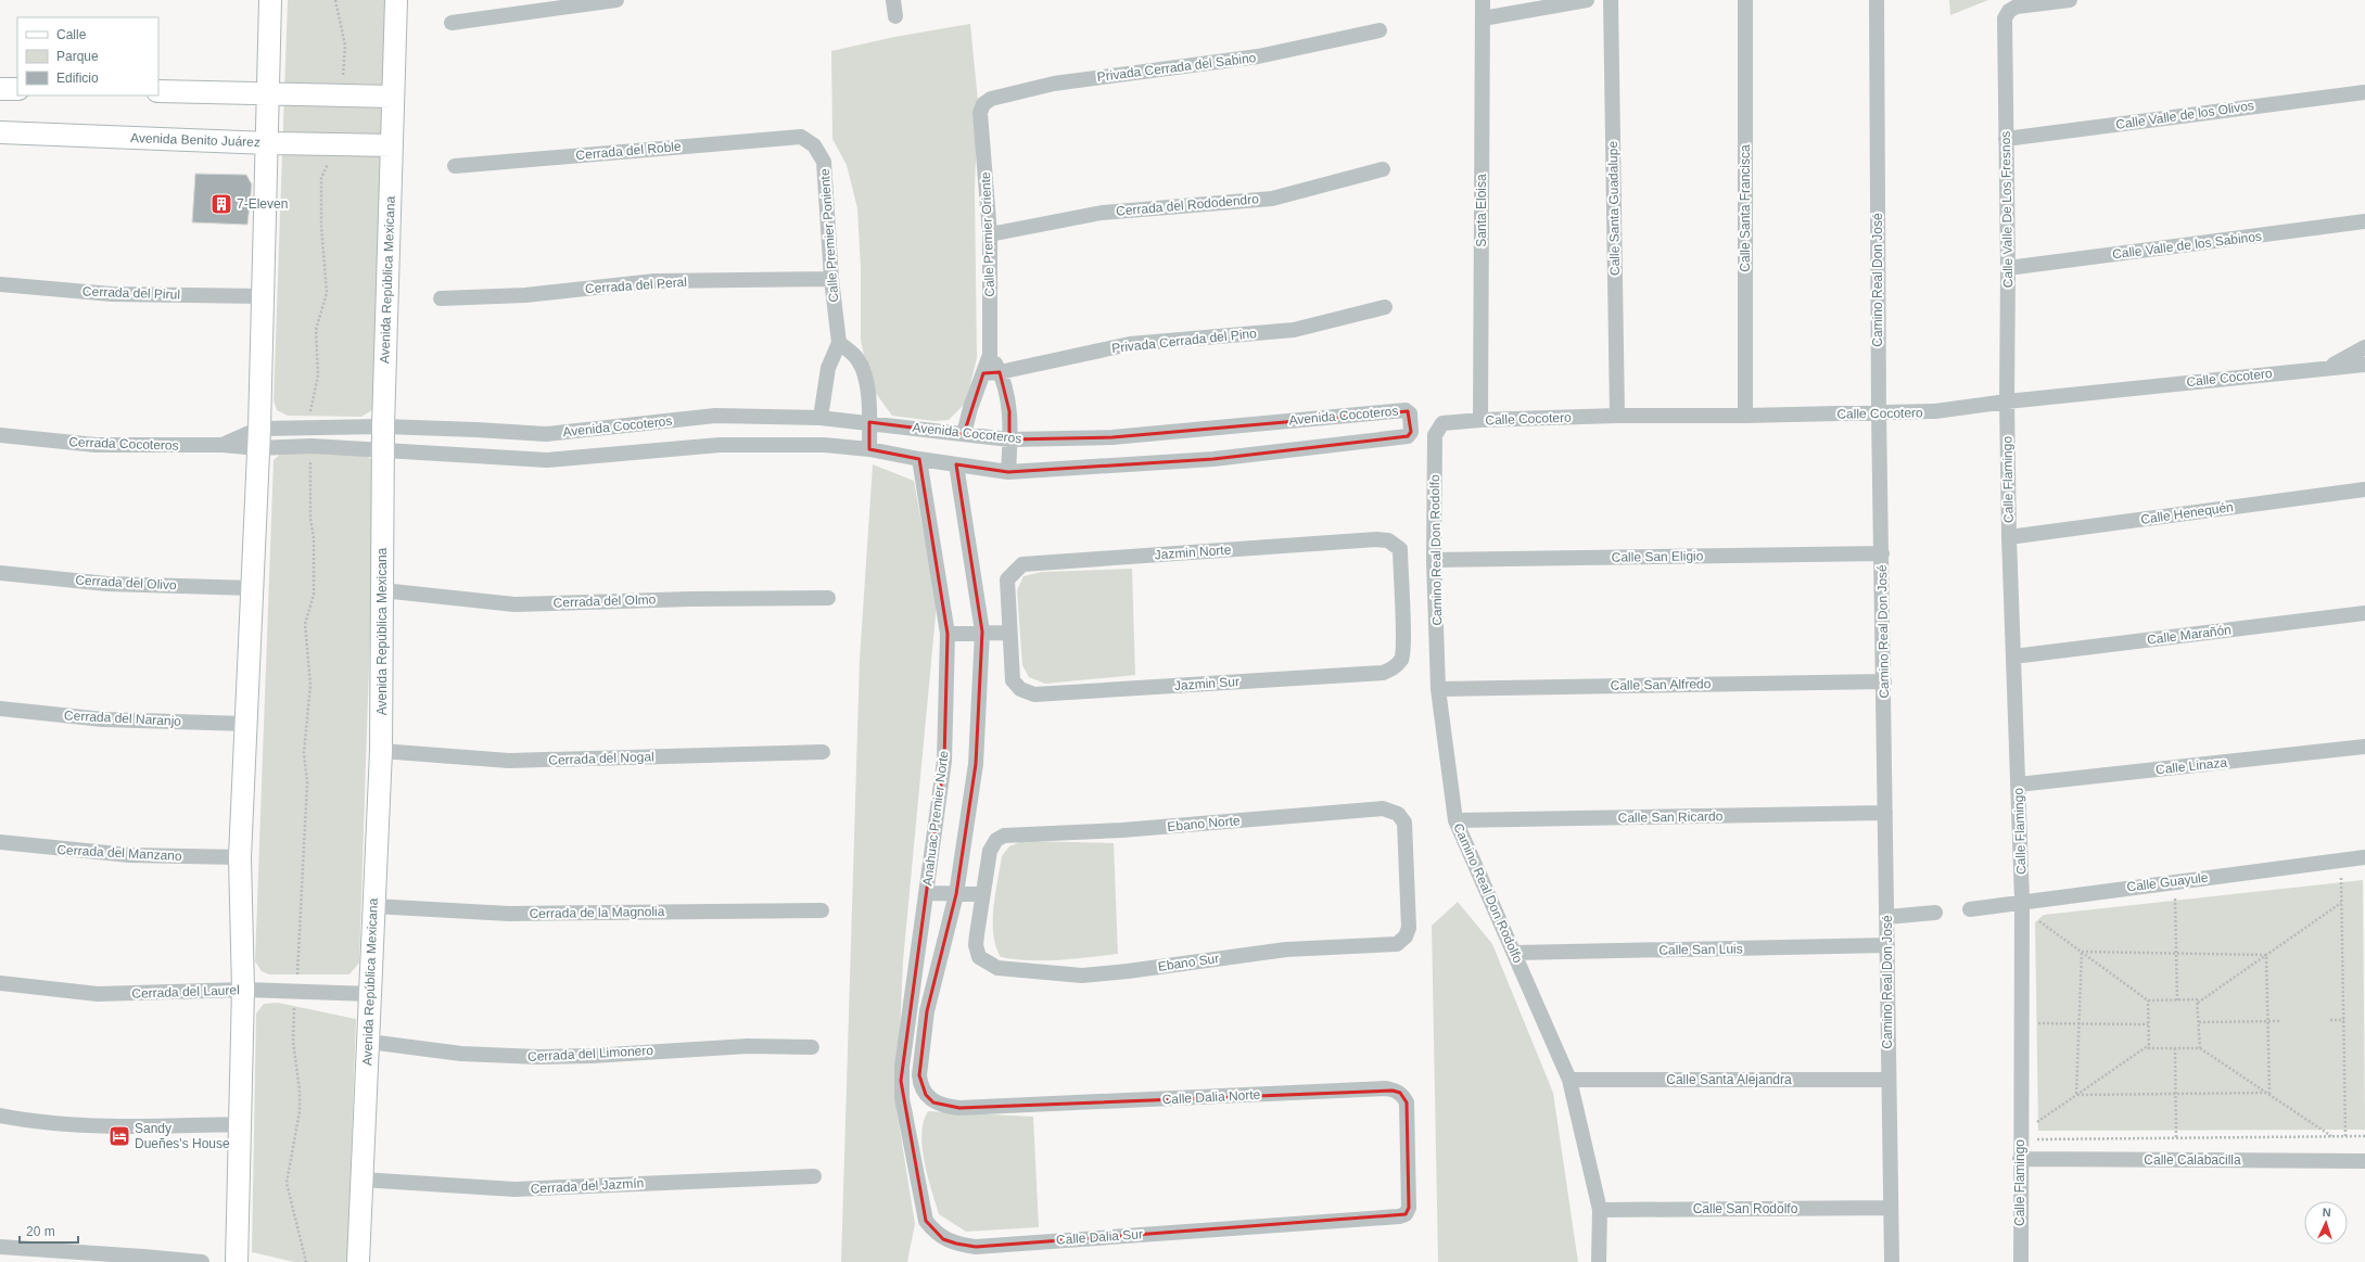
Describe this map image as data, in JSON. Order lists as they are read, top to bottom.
{
  "streets": {
    "main road": ["Avenida Benito Juárez", "Avenida República Mexicana"],
    "street": [
      "Privada Cerrada del Sabino",
      "Calle Valle de los Olivos",
      "Cerrada del Roble",
      "Cerrada del Rododendro",
      "Calle Santa Guadalupe",
      "Calle Santa Francisca",
      "Calle Valle De Los Fresnos",
      "Santa Eloisa",
      "Calle Premier Oriente",
      "Calle Premier Poniente",
      "Calle Valle de los Sabinos",
      "Camino Real Don José",
      "Cerrada del Peral",
      "Cerrada del Pirul",
      "Privada Cerrada del Pino",
      "Calle Cocotero",
      "Avenida Cocoteros",
      "Cerrada Cocoteros",
      "Calle Flamingo",
      "Calle Henequén",
      "Camino Real Don Rodolfo",
      "Jazmin Norte",
      "Calle San Eligio",
      "Cerrada del Olivo",
      "Cerrada del Olmo",
      "Calle Marañón",
      "Jazmin Sur",
      "Calle San Alfredo",
      "Cerrada del Naranjo",
      "Cerrada del Nogal",
      "Calle Linaza",
      "Calle San Ricardo",
      "Anahuac Premier Norte",
      "Ebano Norte",
      "Cerrada del Manzano",
      "Calle Guayule",
      "Cerrada de la Magnolia",
      "Calle San Luis",
      "Ebano Sur",
      "Cerrada del Laurel",
      "Cerrada del Limonero",
      "Calle Santa Alejandra",
      "Calle Dalia Norte",
      "Calle Calabacilla",
      "Cerrada del Jazmín",
      "Calle San Rodolfo",
      "Calle Dalia Sur"
    ]
  },
  "crossings": [
    ["Privada Cerrada del Sabino", "Calle Premier Oriente"],
    ["Calle Valle de los Olivos", "Calle Valle De Los Fresnos"],
    ["Avenida Benito Juárez", "Avenida República Mexicana"],
    ["Cerrada del Roble", "Calle Premier Poniente"],
    ["Cerrada del Rododendro", "Calle Premier Oriente"],
    ["Calle Santa Guadalupe", "Calle Cocotero"],
    ["Calle Santa Francisca", "Calle Cocotero"],
    ["Calle Valle De Los Fresnos", "Calle Valle de los Sabinos"],
    ["Calle Valle De Los Fresnos", "Calle Cocotero"],
    ["Calle Valle De Los Fresnos", "Calle Flamingo"],
    ["Santa Eloisa", "Calle Cocotero"],
    ["Calle Premier Oriente", "Privada Cerrada del Pino"],
    ["Calle Premier Oriente", "Avenida Cocoteros"],
    ["Calle Premier Poniente", "Cerrada del Peral"],
    ["Avenida República Mexicana", "Avenida Cocoteros"],
    ["Avenida República Mexicana", "Cerrada del Olmo"],
    ["Avenida República Mexicana", "Cerrada del Nogal"],
    ["Avenida República Mexicana", "Cerrada de la Magnolia"],
    ["Avenida República Mexicana", "Cerrada del Laurel"],
    ["Avenida República Mexicana", "Cerrada del Limonero"],
    ["Avenida República Mexicana", "Cerrada del Jazmín"],
    ["Camino Real Don José", "Calle Cocotero"],
    ["Camino Real Don José", "Calle San Eligio"],
    ["Camino Real Don José", "Calle San Alfredo"],
    ["Camino Real Don José", "Calle San Ricardo"],
    ["Camino Real Don José", "Calle San Luis"],
    ["Camino Real Don José", "Calle Santa Alejandra"],
    ["Camino Real Don José", "Calle San Rodolfo"],
    ["Calle Cocotero", "Calle Flamingo"],
    ["Calle Cocotero", "Camino Real Don Rodolfo"],
    ["Avenida Cocoteros", "Cerrada Cocoteros"],
    ["Avenida Cocoteros", "Anahuac Premier Norte"],
    ["Calle Flamingo", "Calle Henequén"],
    ["Calle Flamingo", "Calle Marañón"],
    ["Calle Flamingo", "Calle Linaza"],
    ["Calle Flamingo", "Calle Guayule"],
    ["Calle Flamingo", "Calle Calabacilla"],
    ["Camino Real Don Rodolfo", "Calle San Eligio"],
    ["Camino Real Don Rodolfo", "Calle San Alfredo"],
    ["Camino Real Don Rodolfo", "Calle San Ricardo"],
    ["Camino Real Don Rodolfo", "Calle San Luis"],
    ["Camino Real Don Rodolfo", "Calle Santa Alejandra"],
    ["Camino Real Don Rodolfo", "Calle San Rodolfo"],
    ["Jazmin Norte", "Jazmin Sur"],
    ["Anahuac Premier Norte", "Calle Dalia Sur"],
    ["Ebano Norte", "Ebano Sur"],
    ["Calle Dalia Norte", "Calle Dalia Sur"]
  ],
  "places": {
    "building": ["7-Eleven"],
    "hotel": ["Sandy Dueñes's House"]
  },
  "legend": ["Calle", "Parque", "Edificio"],
  "scale_bar": "20 m",
  "north": "top"
}
